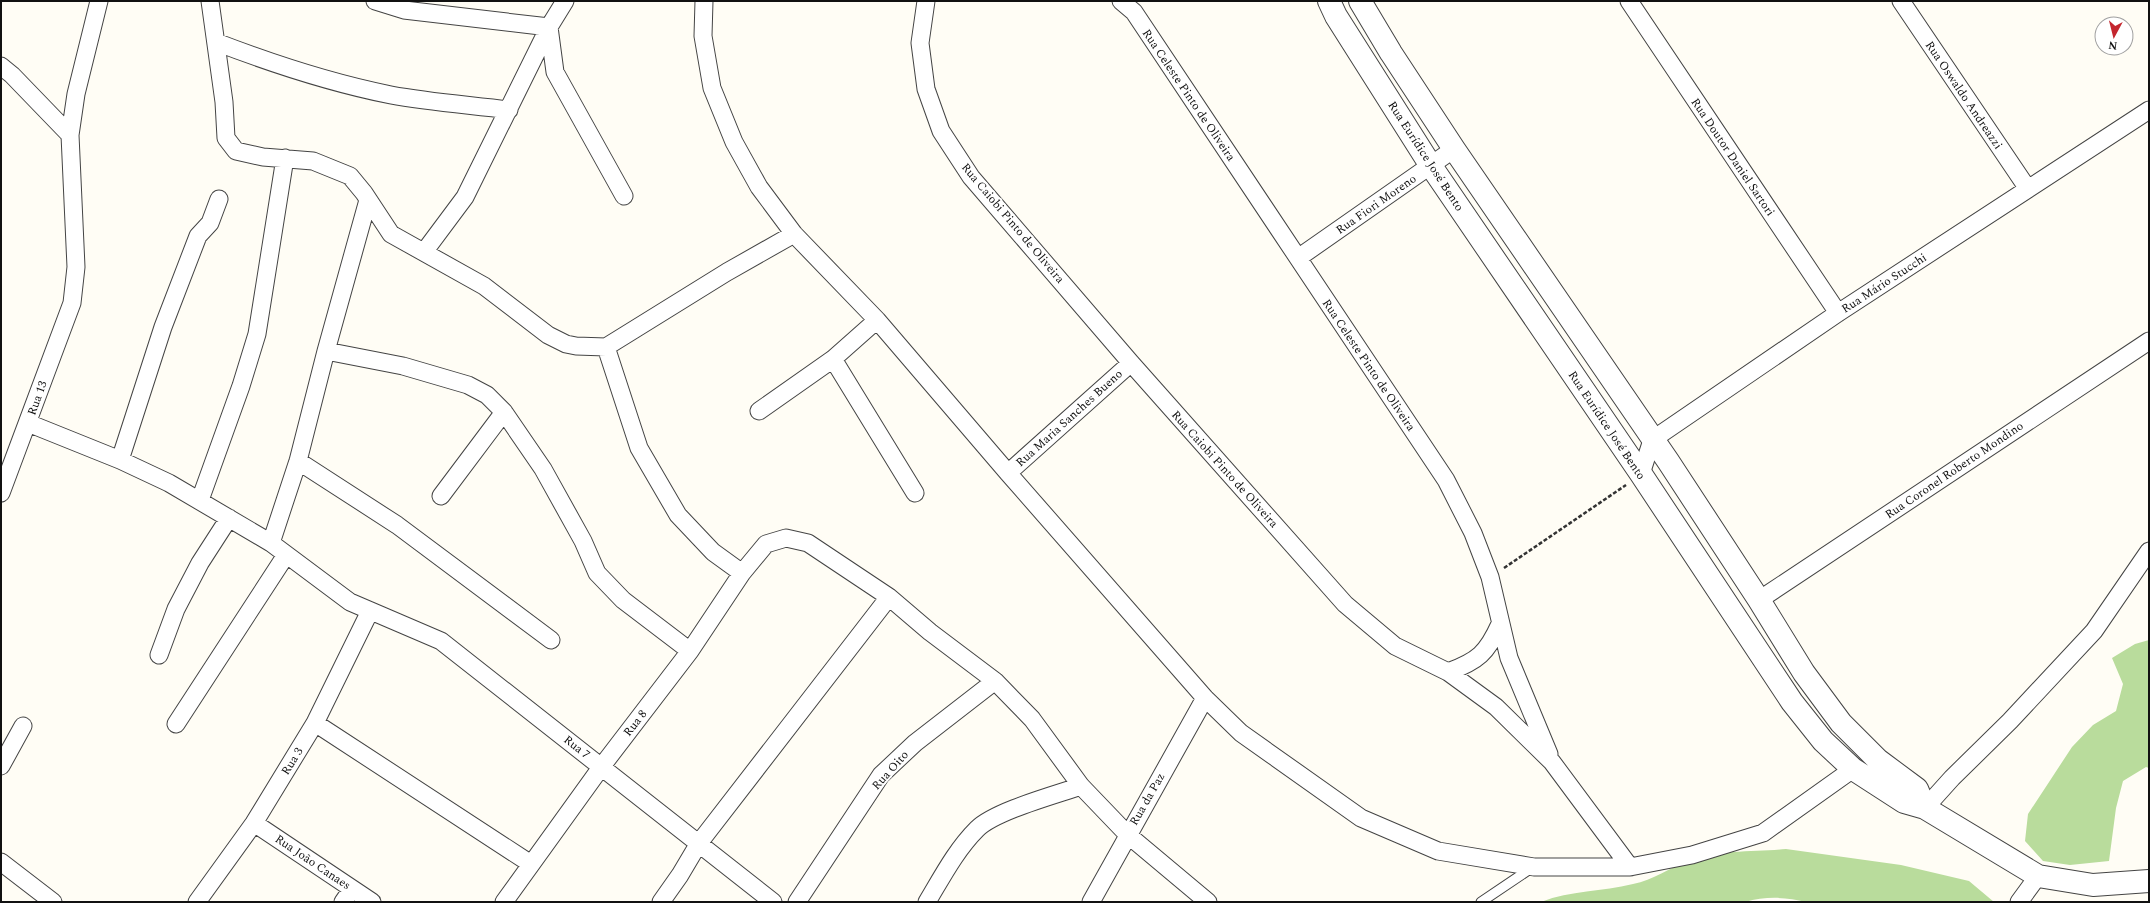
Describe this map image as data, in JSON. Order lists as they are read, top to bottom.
{
  "streets": {
    "street": [
      "Rua Celeste Pinto de Oliveira",
      "Rua Oswaldo Andreazzi",
      "Rua Eurídice José Bento",
      "Rua Doutor Daniel Sartori",
      "Rua Fiori Moreno",
      "Rua Caiobi Pinto de Oliveira",
      "Rua Mário Stucchi",
      "Rua 13",
      "Rua Maria Sanches Bueno",
      "Rua Coronel Roberto Mondino",
      "Rua 8",
      "Rua 7",
      "Rua 3",
      "Rua Oito",
      "Rua da Paz",
      "Rua João Canaes"
    ]
  },
  "crossings": [
    ["Rua Celeste Pinto de Oliveira", "Rua Fiori Moreno"],
    ["Rua Celeste Pinto de Oliveira", "Rua Caiobi Pinto de Oliveira"],
    ["Rua Oswaldo Andreazzi", "Rua Mário Stucchi"],
    ["Rua Eurídice José Bento", "Rua Fiori Moreno"],
    ["Rua Doutor Daniel Sartori", "Rua Mário Stucchi"],
    ["Rua Caiobi Pinto de Oliveira", "Rua Maria Sanches Bueno"],
    ["Rua 13", "Rua 7"],
    ["Rua 8", "Rua 7"],
    ["Rua 7", "Rua 3"],
    ["Rua 3", "Rua João Canaes"]
  ],
  "north": "bottom"
}
